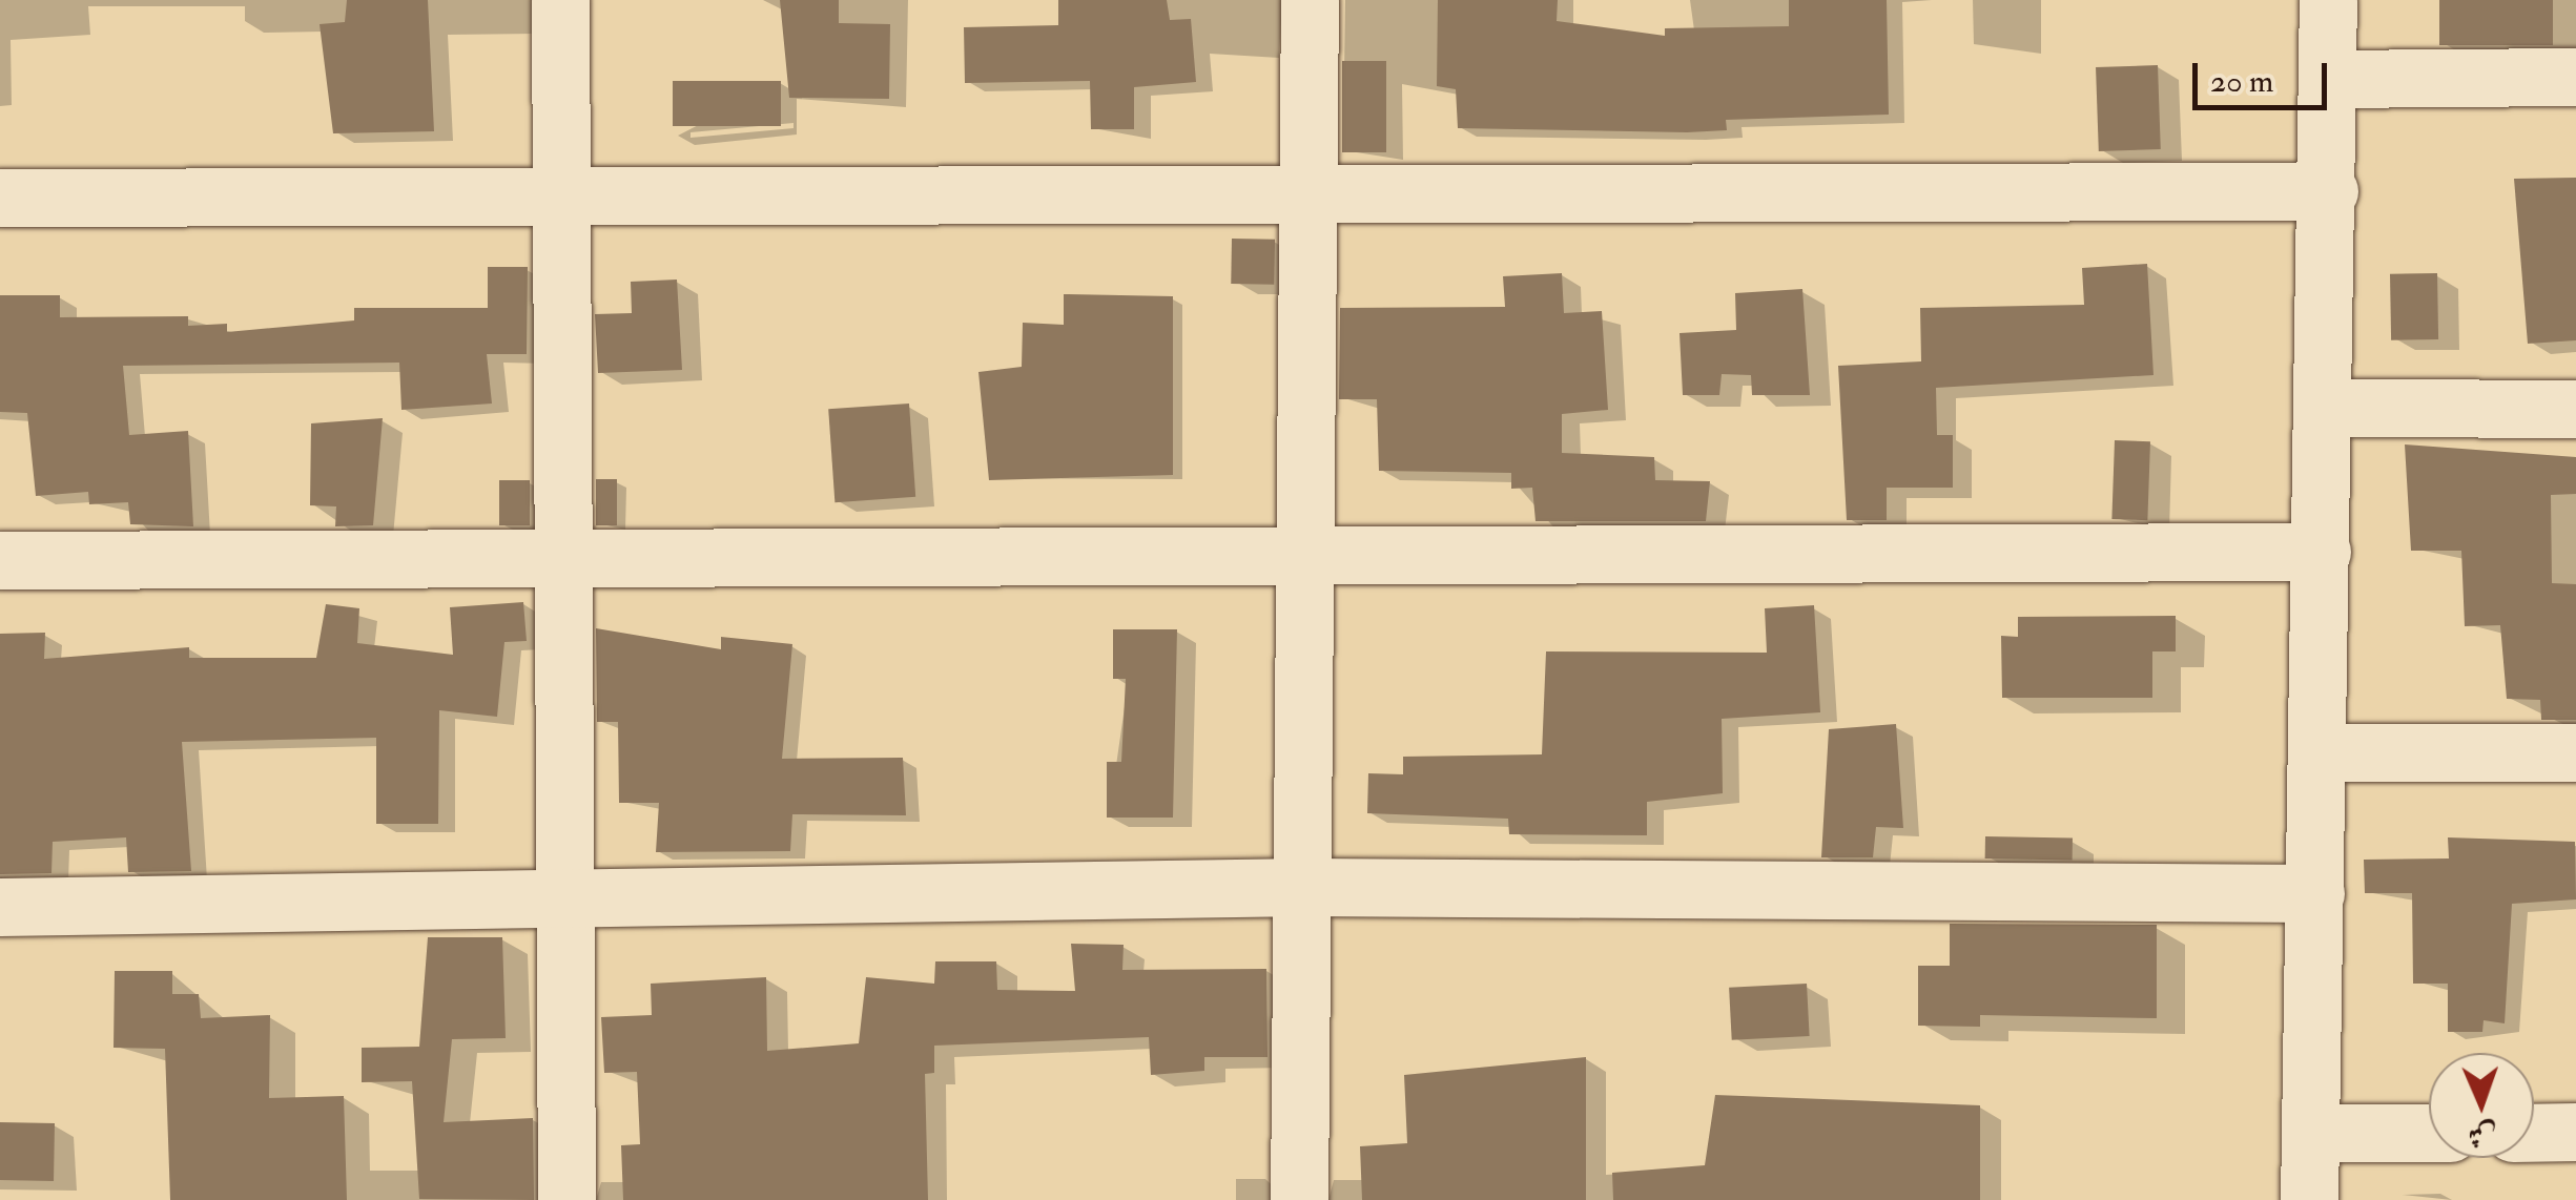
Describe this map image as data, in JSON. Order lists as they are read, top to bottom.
{
  "scale_bar": "20 m",
  "north": "bottom"
}
